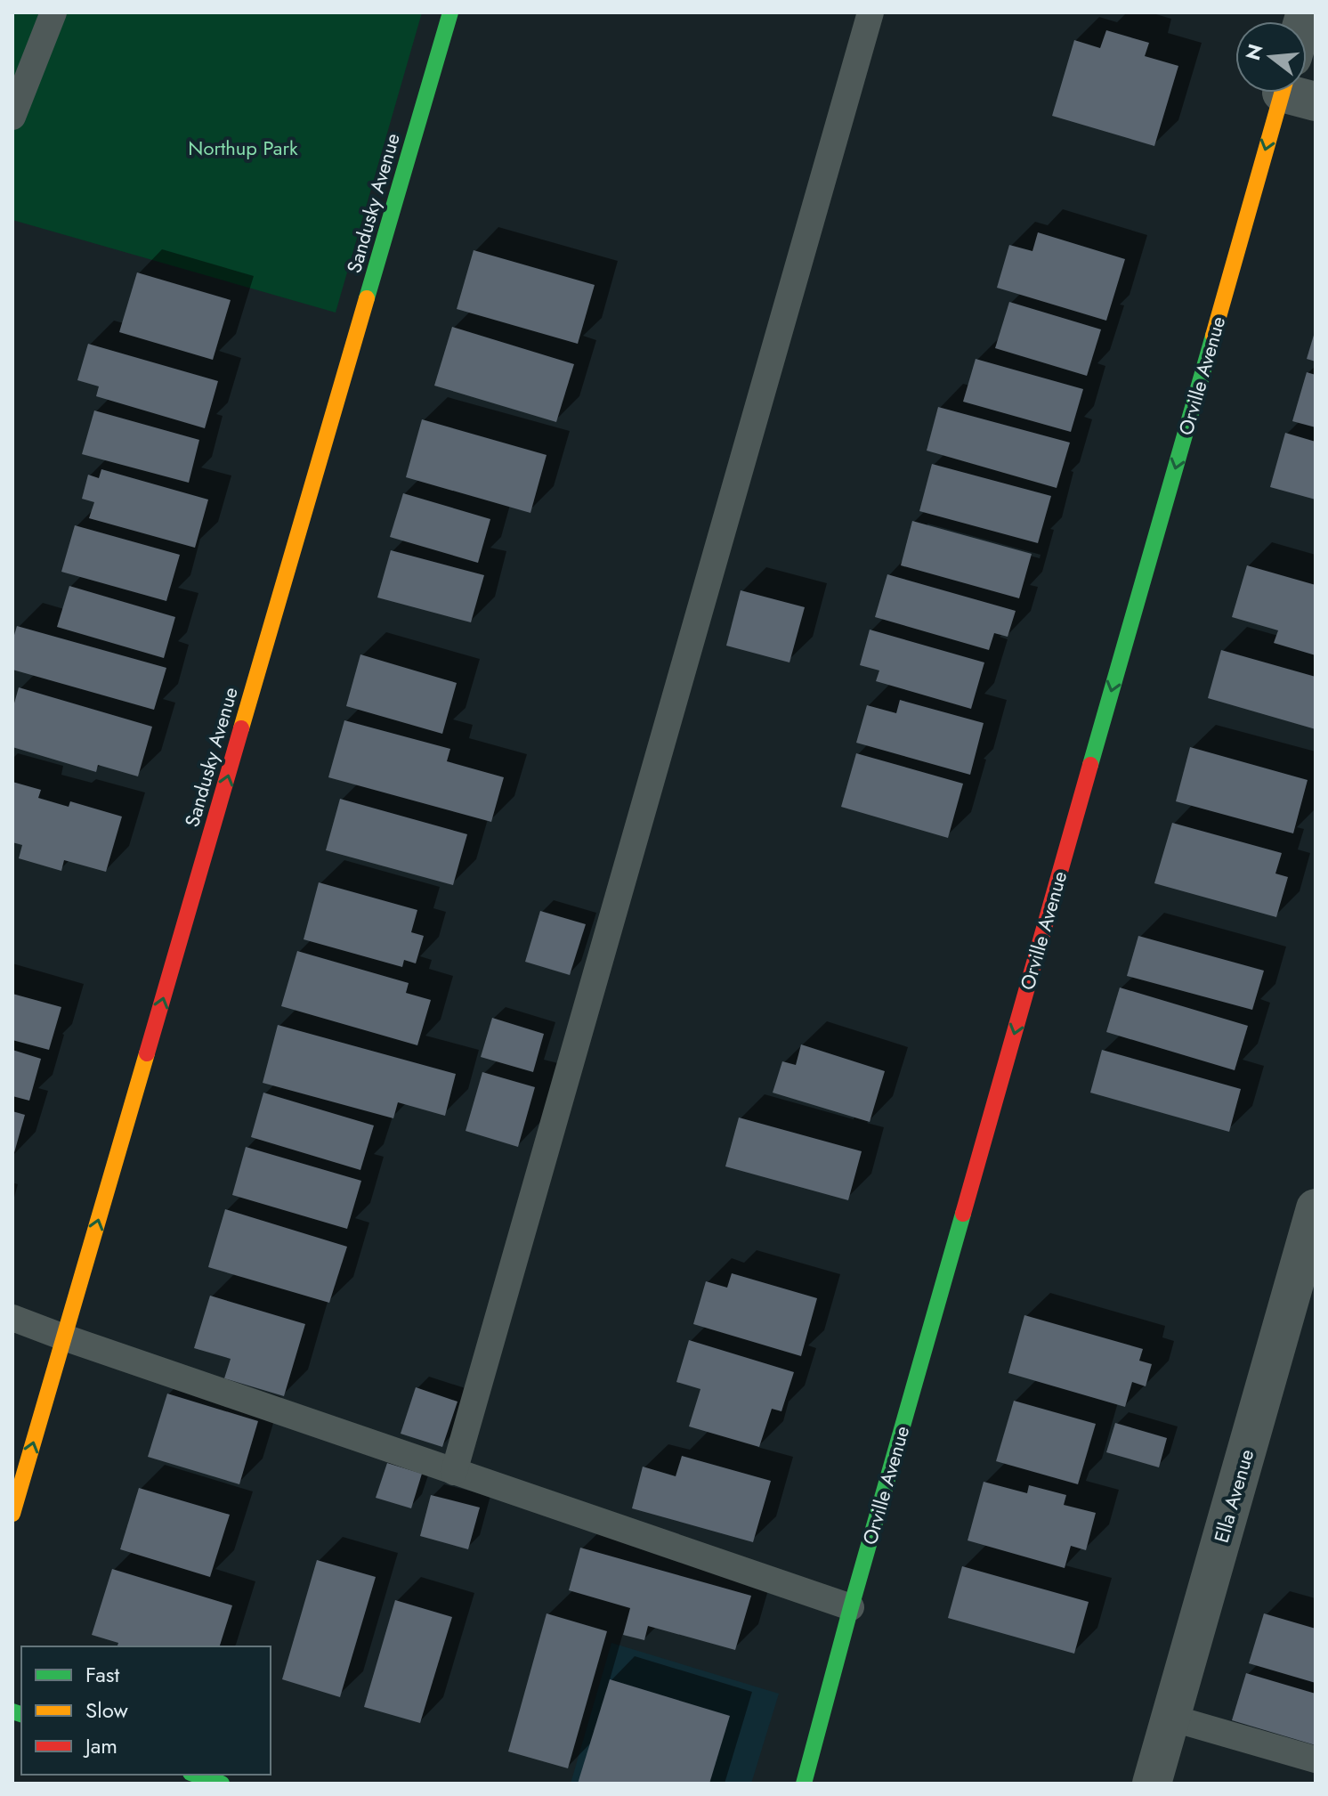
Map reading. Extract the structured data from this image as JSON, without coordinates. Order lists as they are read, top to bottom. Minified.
{"streets":{"street":["Sandusky Avenue","Orville Avenue","Ella Avenue"]},"one_way":["Sandusky Avenue","Orville Avenue"],"parks":["Northup Park"],"legend":["Fast","Slow","Jam"],"north":"left"}
